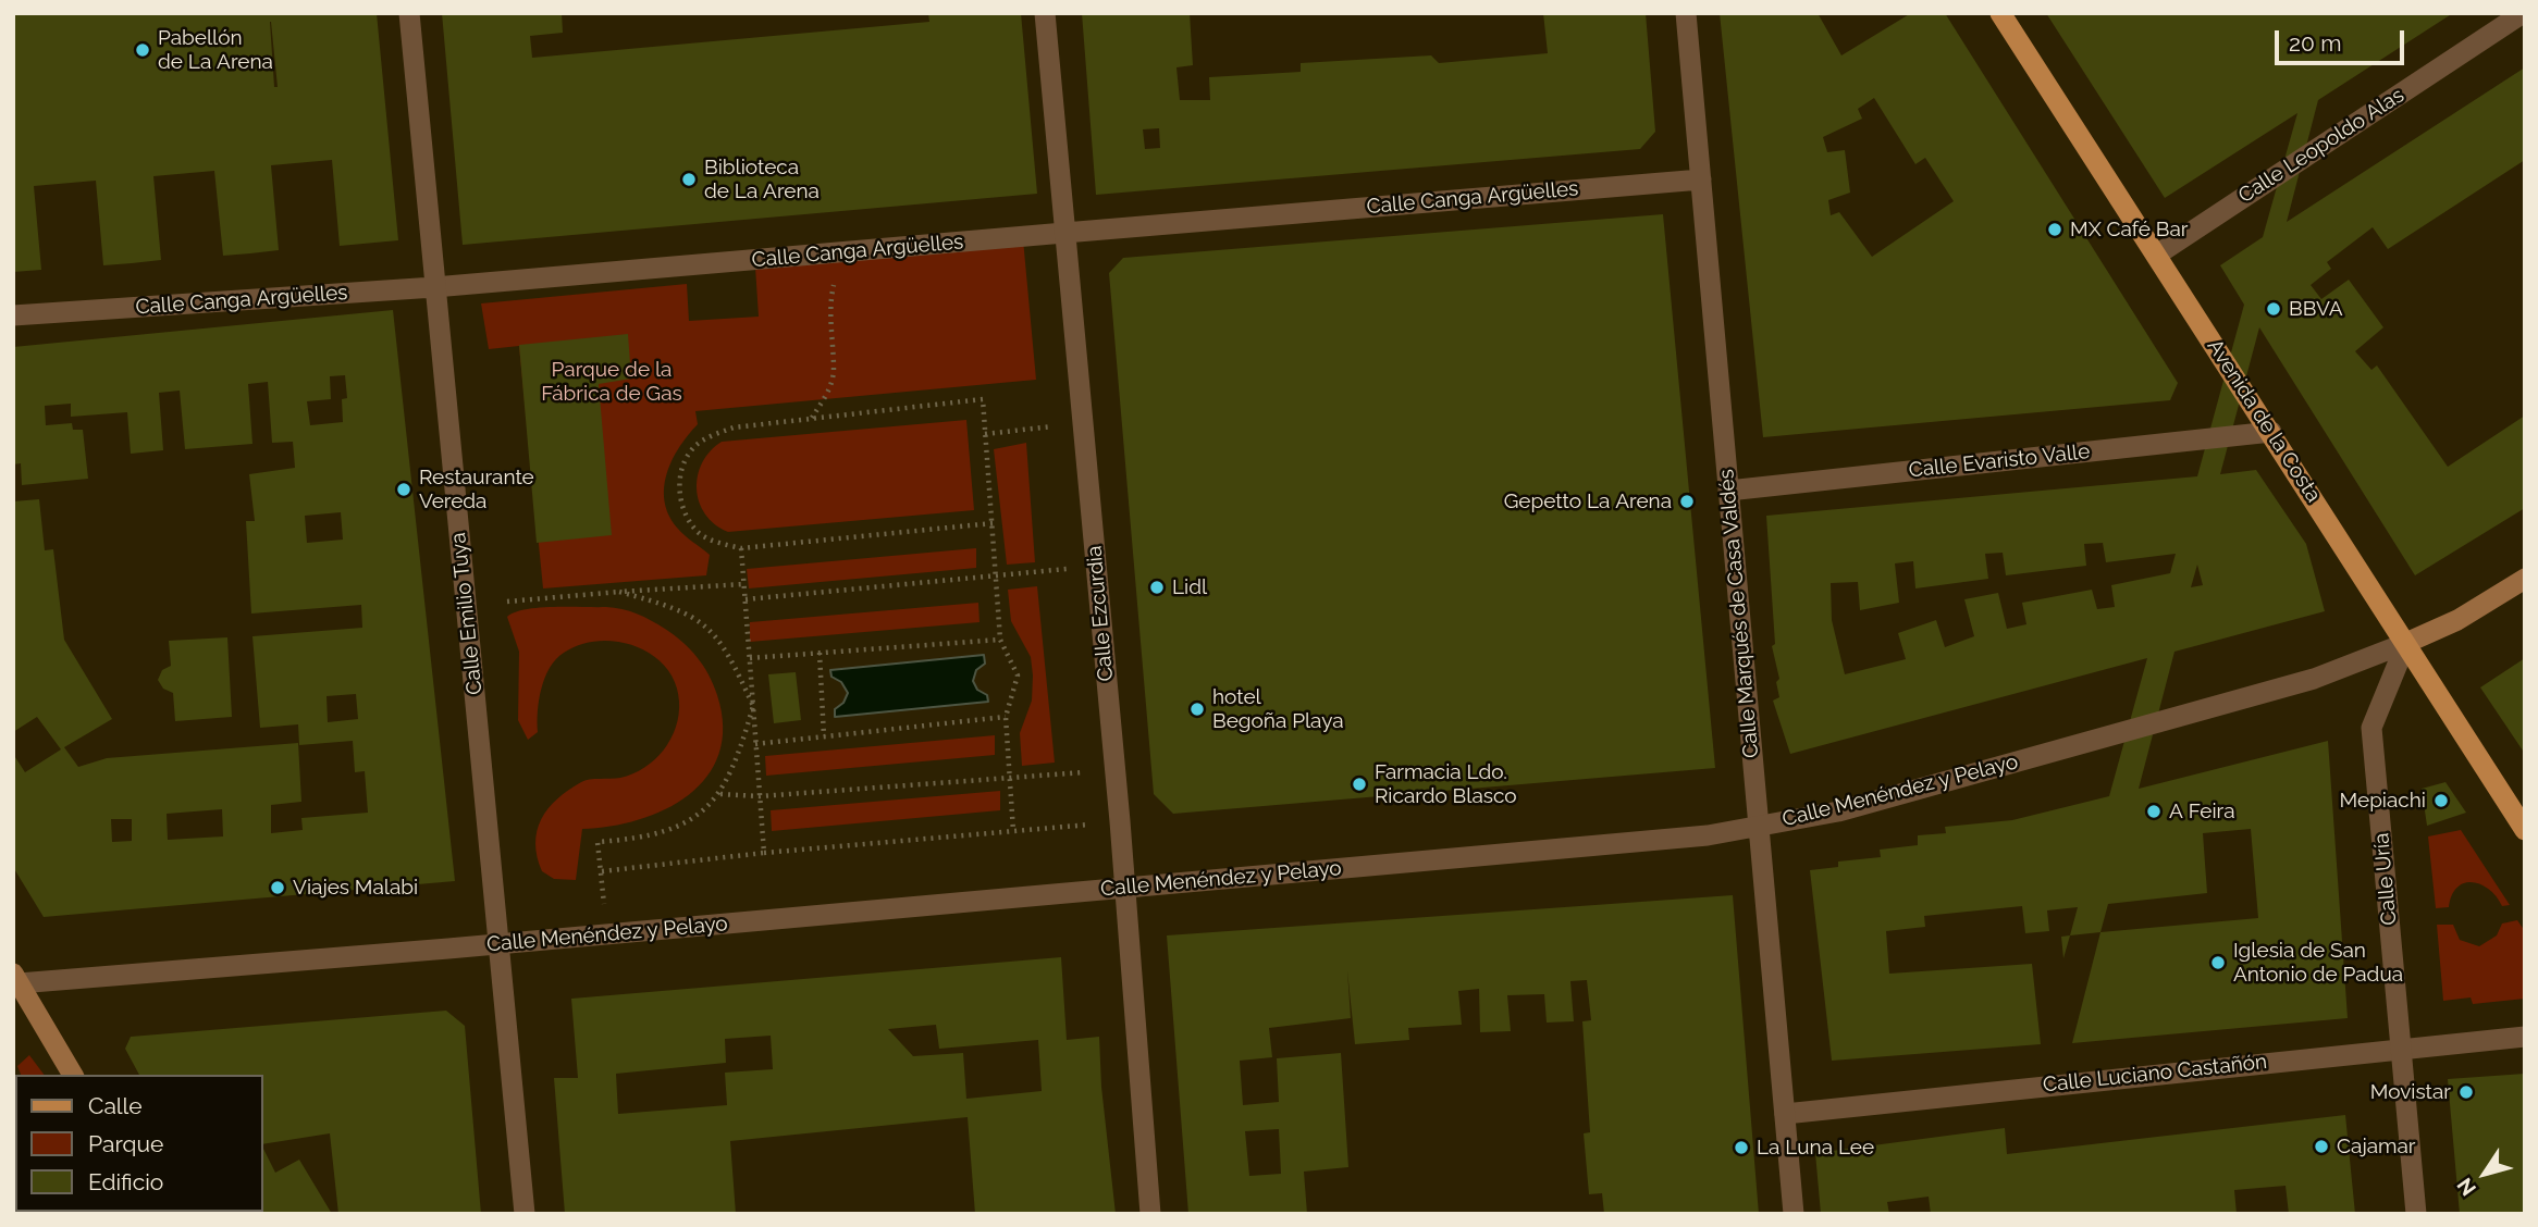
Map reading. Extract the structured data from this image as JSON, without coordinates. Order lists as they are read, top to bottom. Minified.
{"streets":{"main road":["Avenida de la Costa"],"street":["Calle Leopoldo Alas","Calle Canga Argüelles","Calle Evaristo Valle","Calle Emilio Tuya","Calle Ezcurdia","Calle Marqués de Casa Valdés","Calle Menéndez y Pelayo","Calle Uría","Calle Luciano Castañón"]},"crossings":[["Calle Leopoldo Alas","Avenida de la Costa"],["Calle Canga Argüelles","Calle Emilio Tuya"],["Calle Canga Argüelles","Calle Ezcurdia"],["Calle Canga Argüelles","Calle Marqués de Casa Valdés"],["Avenida de la Costa","Calle Evaristo Valle"],["Avenida de la Costa","Calle Menéndez y Pelayo"],["Avenida de la Costa","Calle Uría"],["Calle Evaristo Valle","Calle Marqués de Casa Valdés"],["Calle Emilio Tuya","Calle Menéndez y Pelayo"],["Calle Ezcurdia","Calle Menéndez y Pelayo"],["Calle Marqués de Casa Valdés","Calle Menéndez y Pelayo"],["Calle Marqués de Casa Valdés","Calle Luciano Castañón"],["Calle Menéndez y Pelayo","Calle Uría"],["Calle Uría","Calle Luciano Castañón"]],"parks":["Parque de la Fábrica de Gas"],"places":["Pabellón de La Arena","Biblioteca de La Arena","MX Café Bar","BBVA","Restaurante Vereda","Gepetto La Arena","Lidl","hotel Begoña Playa","Farmacia Ldo. Ricardo Blasco","Mepiachi","A Feira","Viajes Malabi","Iglesia de San Antonio de Padua","Movistar","Cajamar","La Luna Lee"],"legend":["Calle","Parque","Edificio"],"scale_bar":"20 m","north":"bottom left"}
